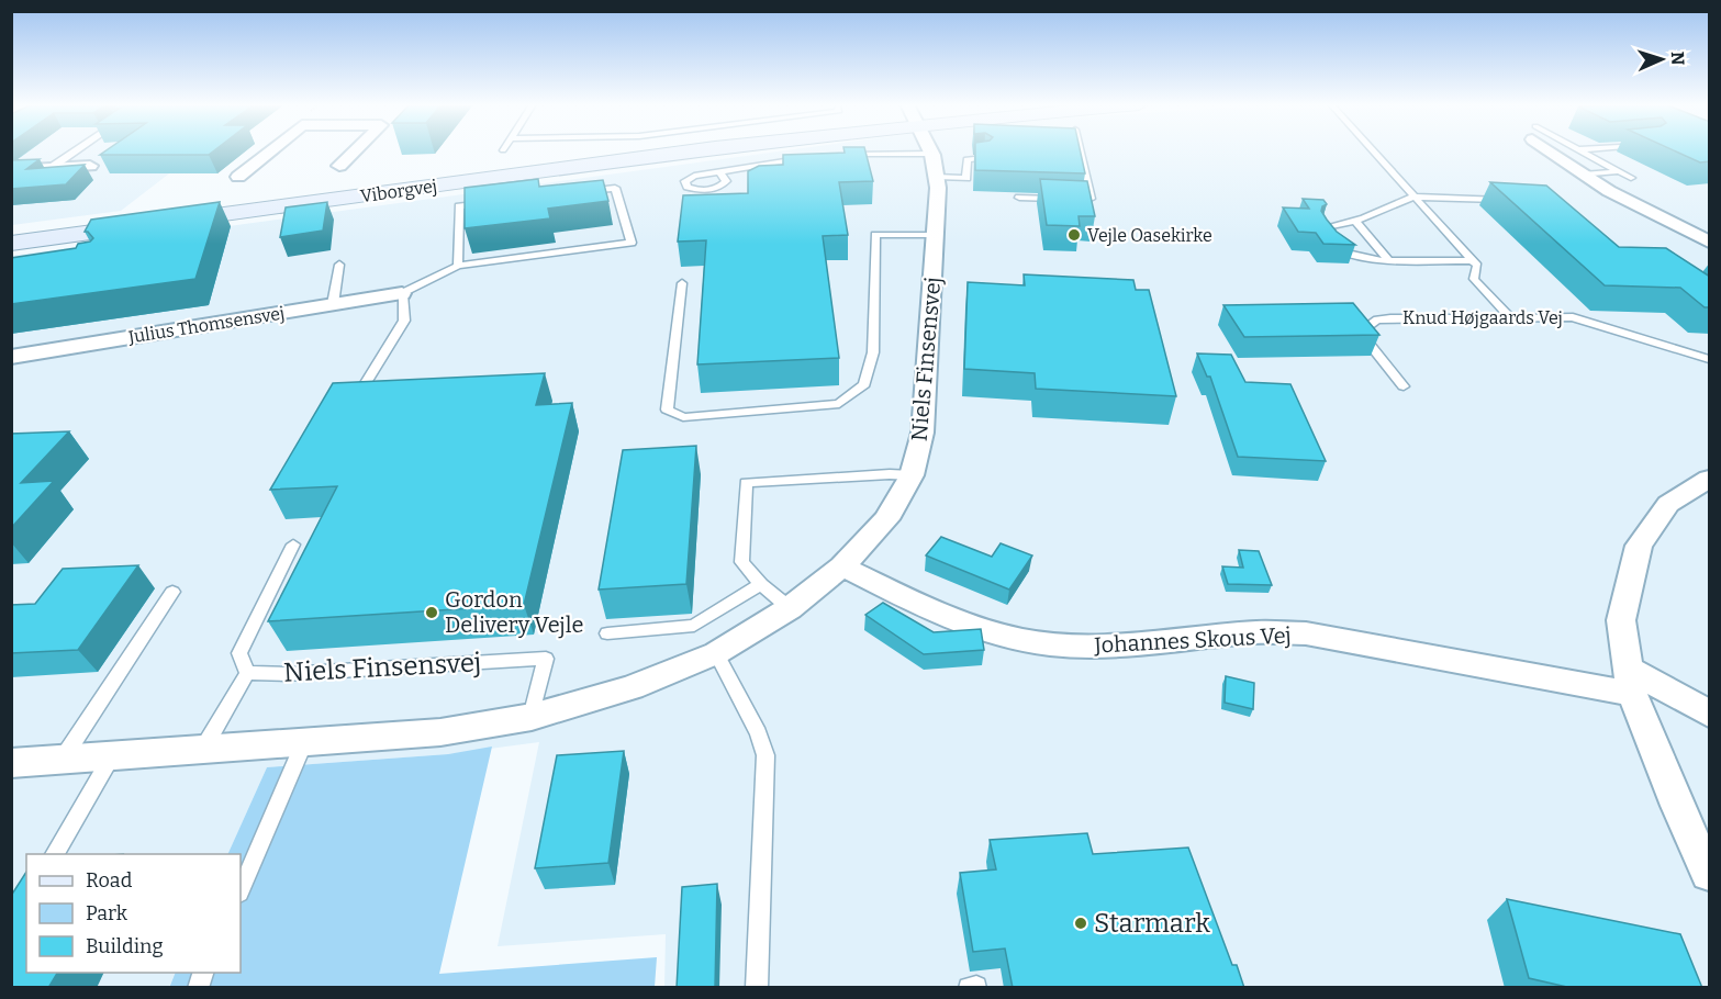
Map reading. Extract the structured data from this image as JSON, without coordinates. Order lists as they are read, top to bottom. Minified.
{"streets":{"street":["Viborgvej","Julius Thomsensvej","Niels Finsensvej","Johannes Skous Vej"],"lane":["Knud Højgaards Vej"]},"crossings":[["Niels Finsensvej","Johannes Skous Vej"]],"places":["Vejle Oasekirke","Gordon Delivery Vejle","Starmark"],"legend":["Road","Park","Building"],"north":"right"}
